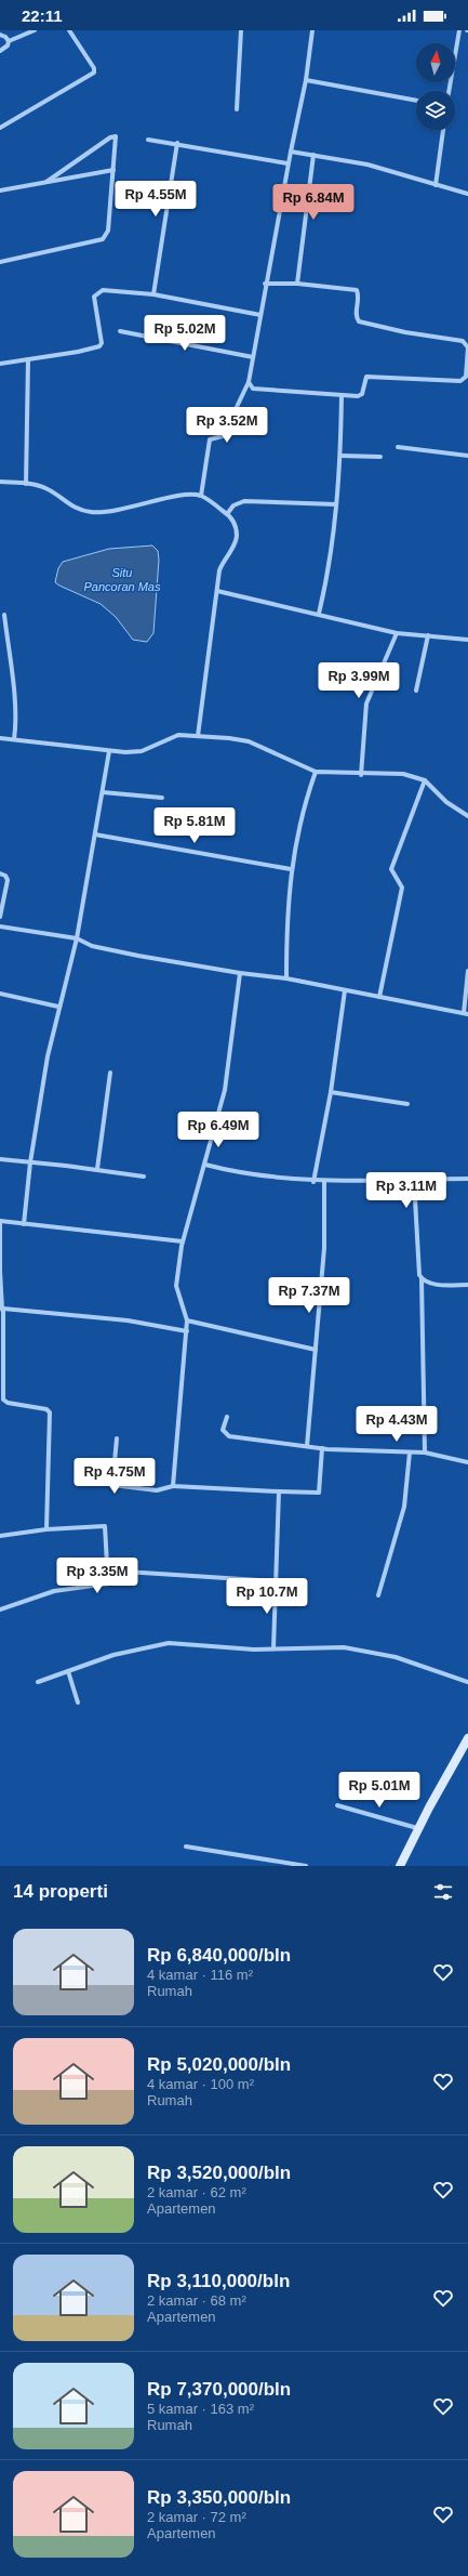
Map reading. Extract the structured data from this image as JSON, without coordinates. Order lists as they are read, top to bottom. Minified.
{"water":["Situ Pancoran Mas"],"north":"top","page":{"status":"22:11","price":["Rp 4.55M","Rp 6.84M","Rp 5.02M","Rp 3.52M","Rp 3.99M","Rp 5.81M","Rp 6.49M","Rp 3.11M","Rp 7.37M","Rp 4.43M","Rp 4.75M","Rp 3.35M","Rp 10.7M","Rp 5.01M"],"heading":"14 properti","list":[{"name":"Rp 6,840,000/bln","note":"4 kamar · 116 m² · Rumah"},{"name":"Rp 5,020,000/bln","note":"4 kamar · 100 m² · Rumah"},{"name":"Rp 3,520,000/bln","note":"2 kamar · 62 m² · Apartemen"},{"name":"Rp 3,110,000/bln","note":"2 kamar · 68 m² · Apartemen"},{"name":"Rp 7,370,000/bln","note":"5 kamar · 163 m² · Rumah"},{"name":"Rp 3,350,000/bln","note":"2 kamar · 72 m² · Apartemen"}]}}
